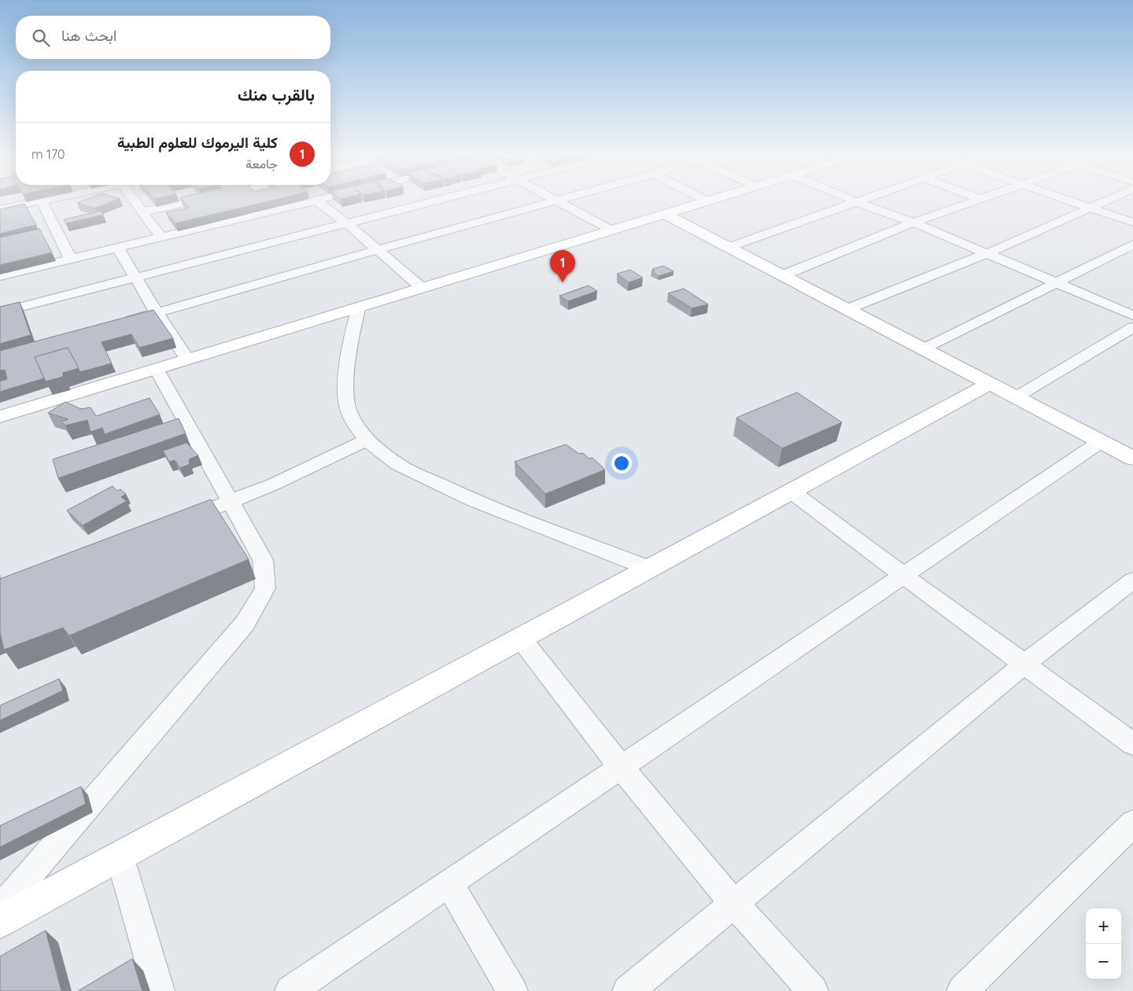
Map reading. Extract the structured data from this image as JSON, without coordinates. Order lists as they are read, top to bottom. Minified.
{"page":{"search":"ابحث هنا","heading":"بالقرب منك","list":[{"mark":"1","name":"كلية اليرموك للعلوم الطبية","note":"جامعة","value":"170 m"}],"pins":"1","map_buttons":["+","−"]}}
